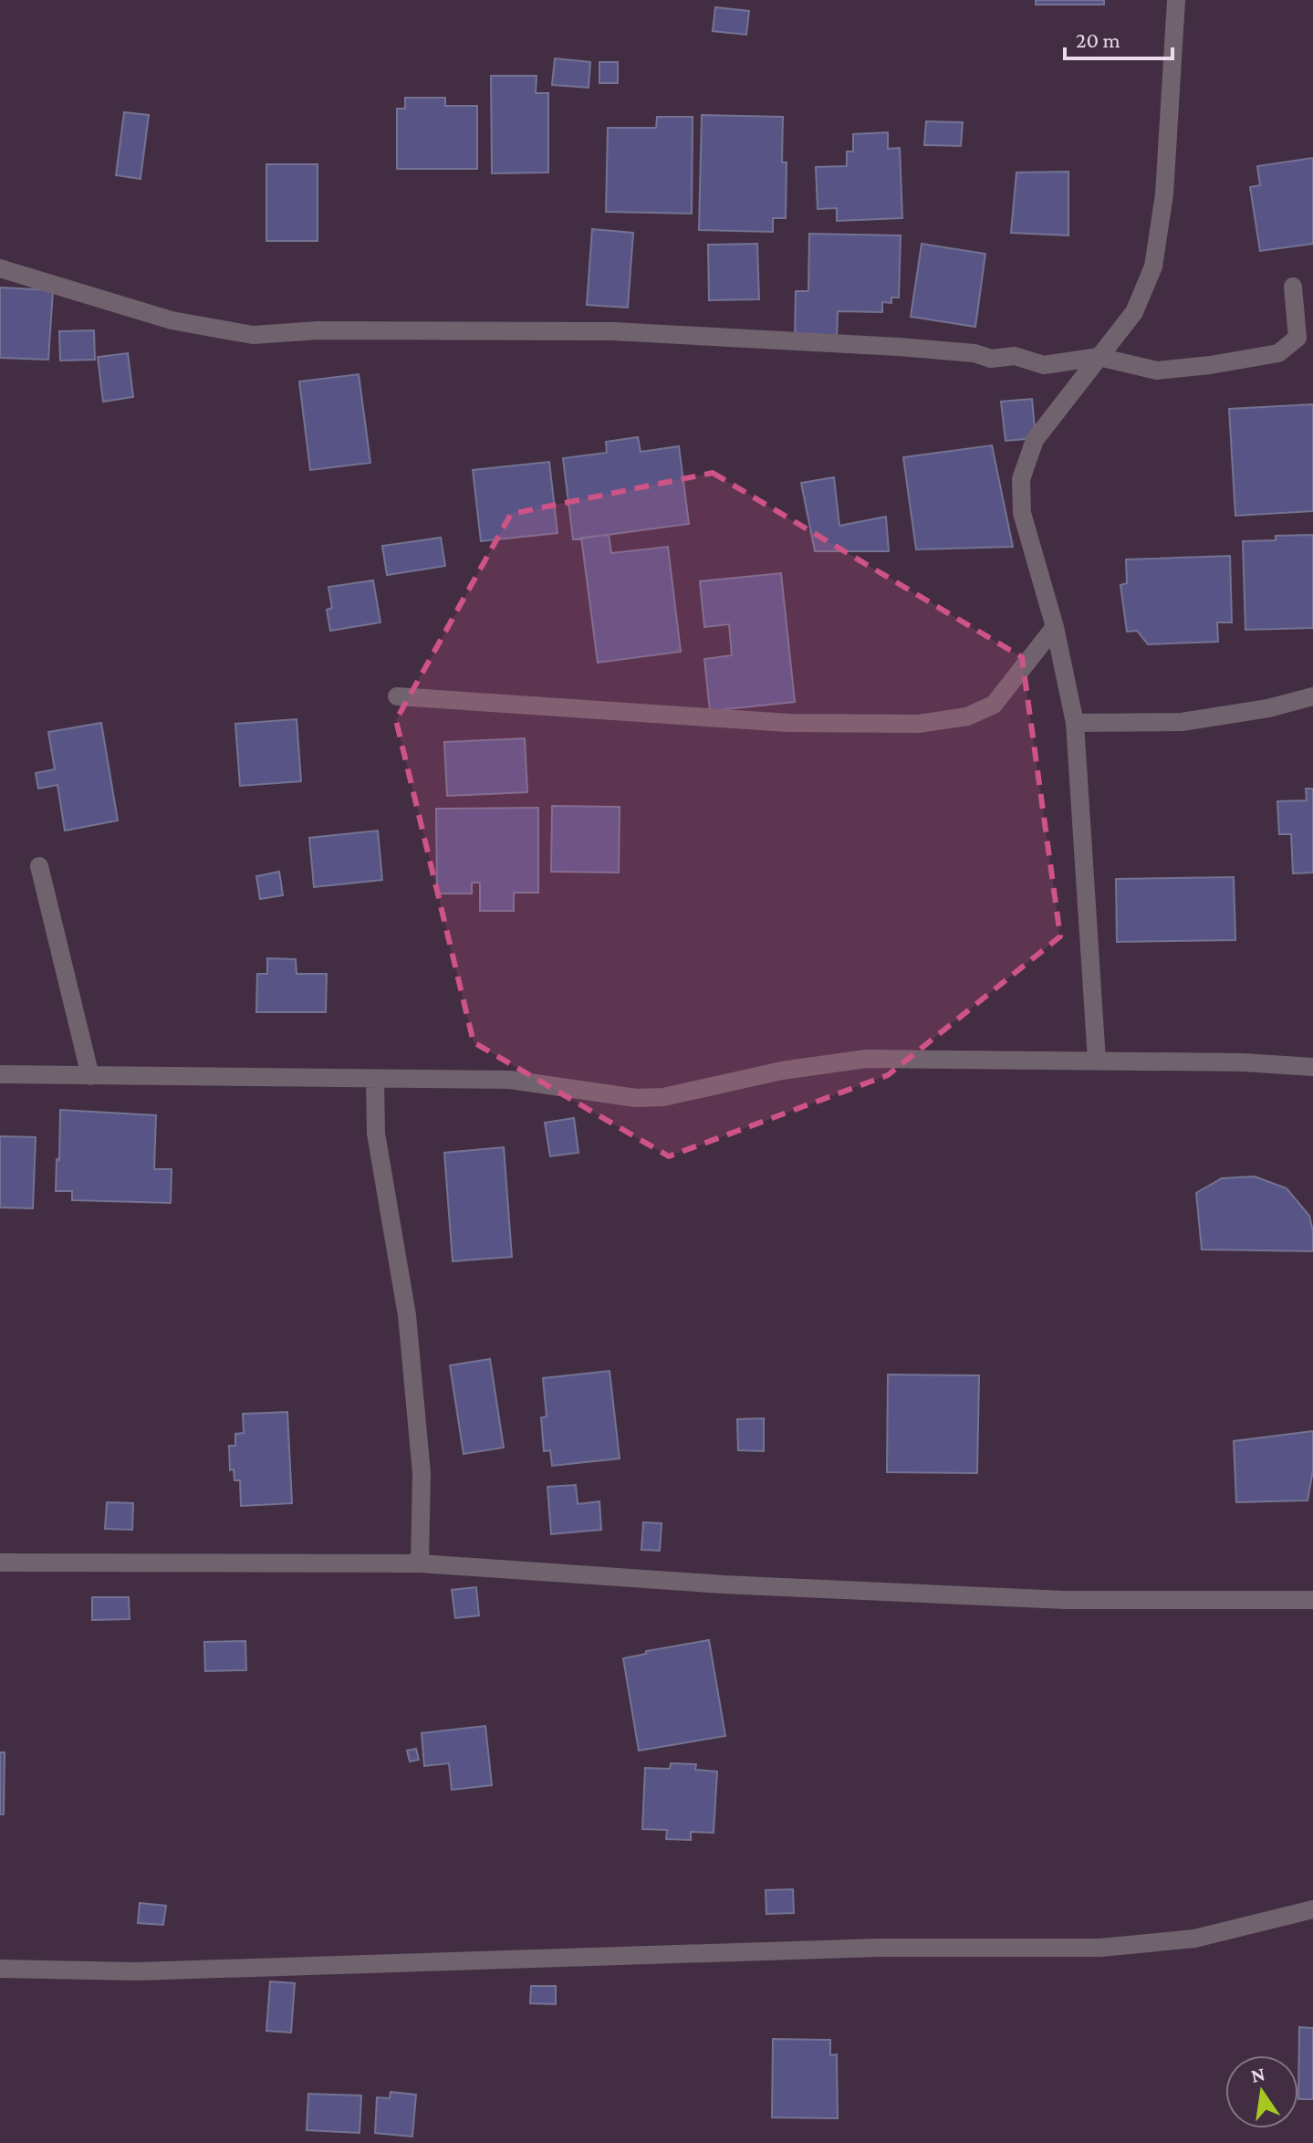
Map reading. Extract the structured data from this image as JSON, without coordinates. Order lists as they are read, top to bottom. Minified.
{"scale_bar":"20 m","north":"top"}
